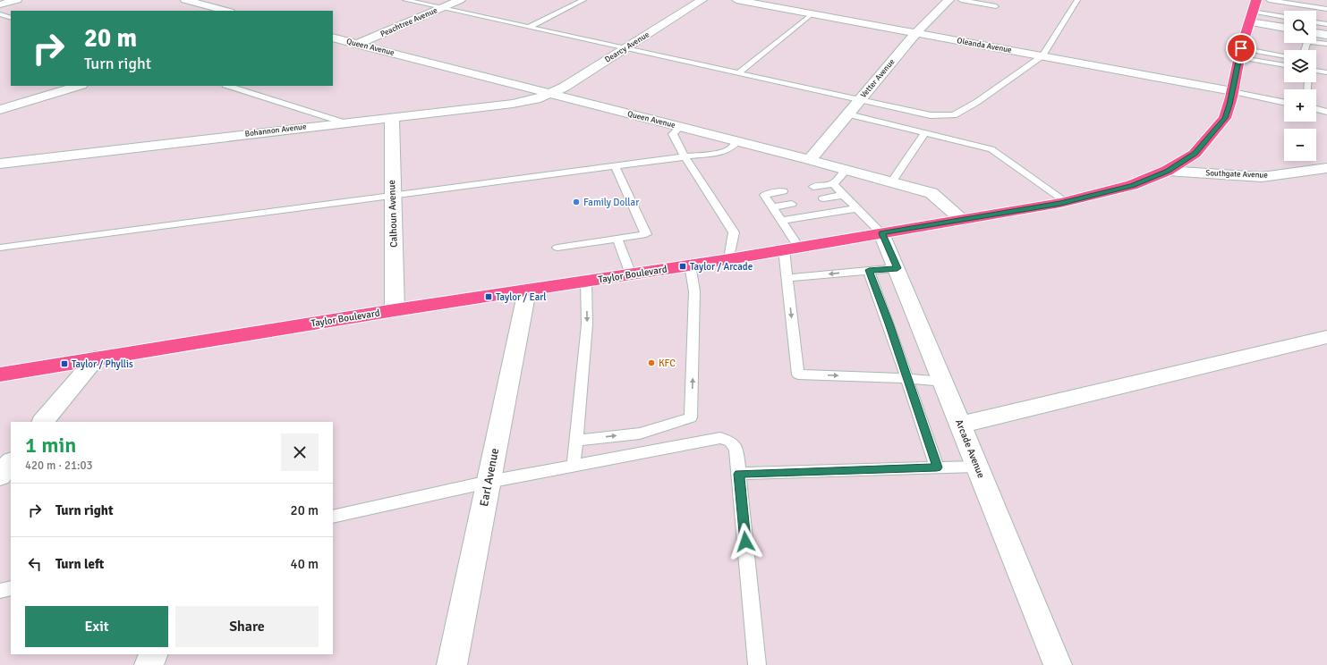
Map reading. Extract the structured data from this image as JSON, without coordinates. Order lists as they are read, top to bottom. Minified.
{"streets":{"main road":["Taylor Boulevard"],"street":["Peachtree Avenue","Oleanda Avenue","Queen Avenue","Dearcy Avenue","Vetter Avenue","Bohannon Avenue","Southgate Avenue","Calhoun Avenue","Arcade Avenue","Earl Avenue"]},"crossings":[["Peachtree Avenue","Queen Avenue"],["Oleanda Avenue","Vetter Avenue"],["Oleanda Avenue","Taylor Boulevard"],["Queen Avenue","Dearcy Avenue"],["Queen Avenue","Vetter Avenue"],["Queen Avenue","Bohannon Avenue"],["Queen Avenue","Taylor Boulevard"],["Dearcy Avenue","Bohannon Avenue"],["Bohannon Avenue","Calhoun Avenue"],["Southgate Avenue","Taylor Boulevard"],["Calhoun Avenue","Taylor Boulevard"],["Taylor Boulevard","Arcade Avenue"],["Taylor Boulevard","Earl Avenue"]],"places":{"other":["Family Dollar","KFC"],"transit":["Taylor / Arcade","Taylor / Earl","Taylor / Phyllis"]},"page":{"map_buttons":["+","−"],"turn":["20 m","Turn right"],"heading":["1 min","420 m · 21:03"],"list":[{"name":"Turn right","value":"20 m"},{"name":"Turn left","value":"40 m"}],"buttons":["Exit","Share"]}}
